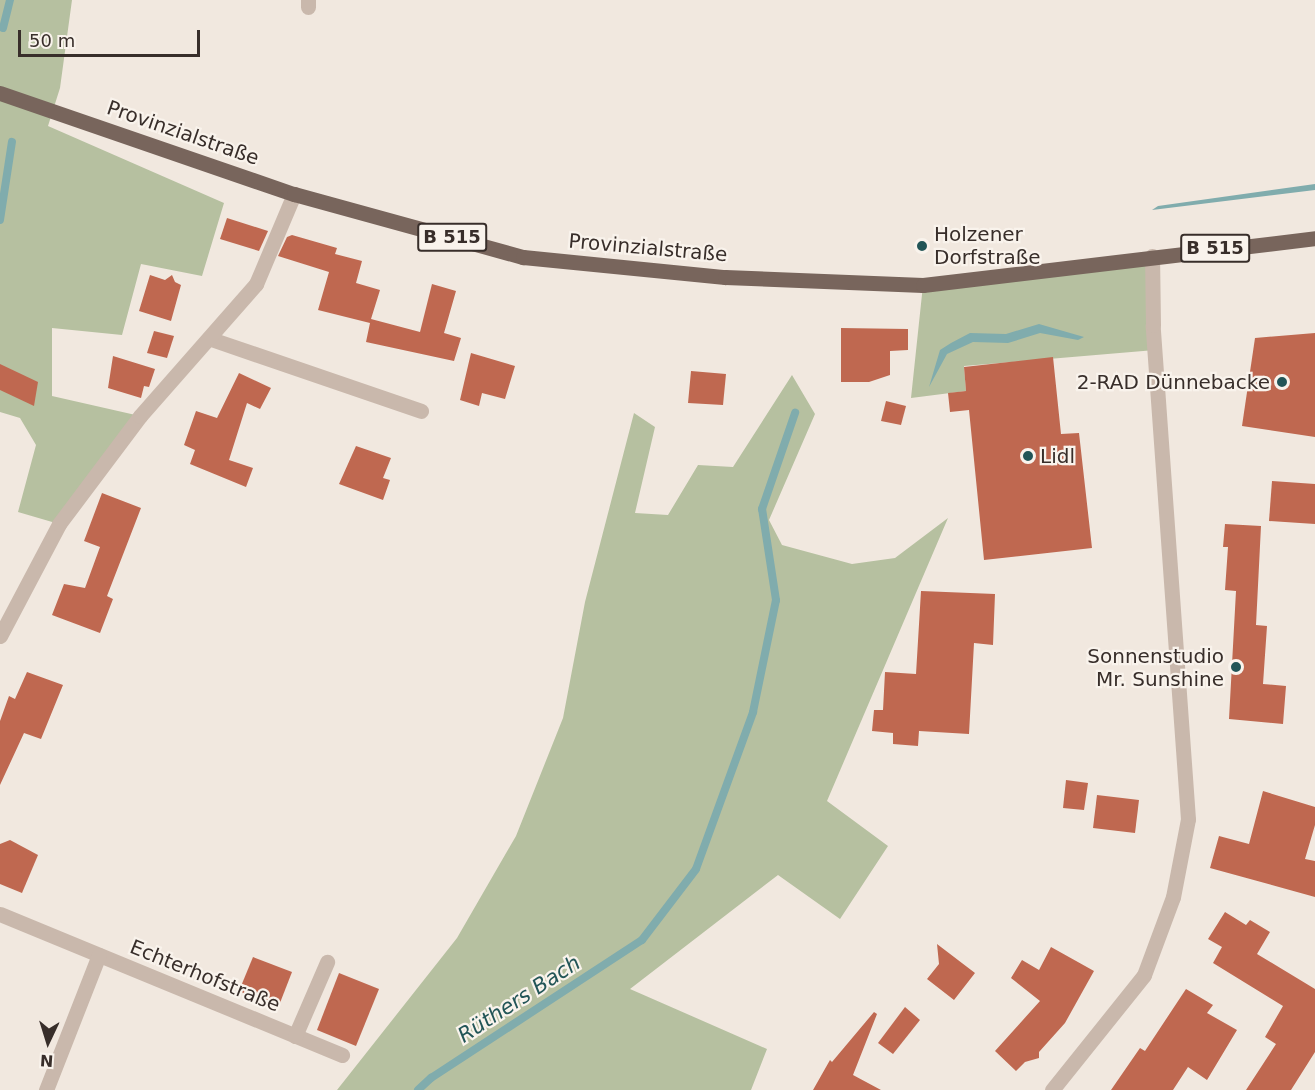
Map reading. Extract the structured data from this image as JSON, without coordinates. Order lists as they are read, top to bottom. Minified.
{"streets":{"main road":["Provinzialstraße","B 515"],"street":["Echterhofstraße"]},"water":["Rüthers Bach"],"places":["Holzener Dorfstraße","2-RAD Dünnebacke","Lidl","Sonnenstudio Mr. Sunshine"],"scale_bar":"50 m","north":"bottom"}
